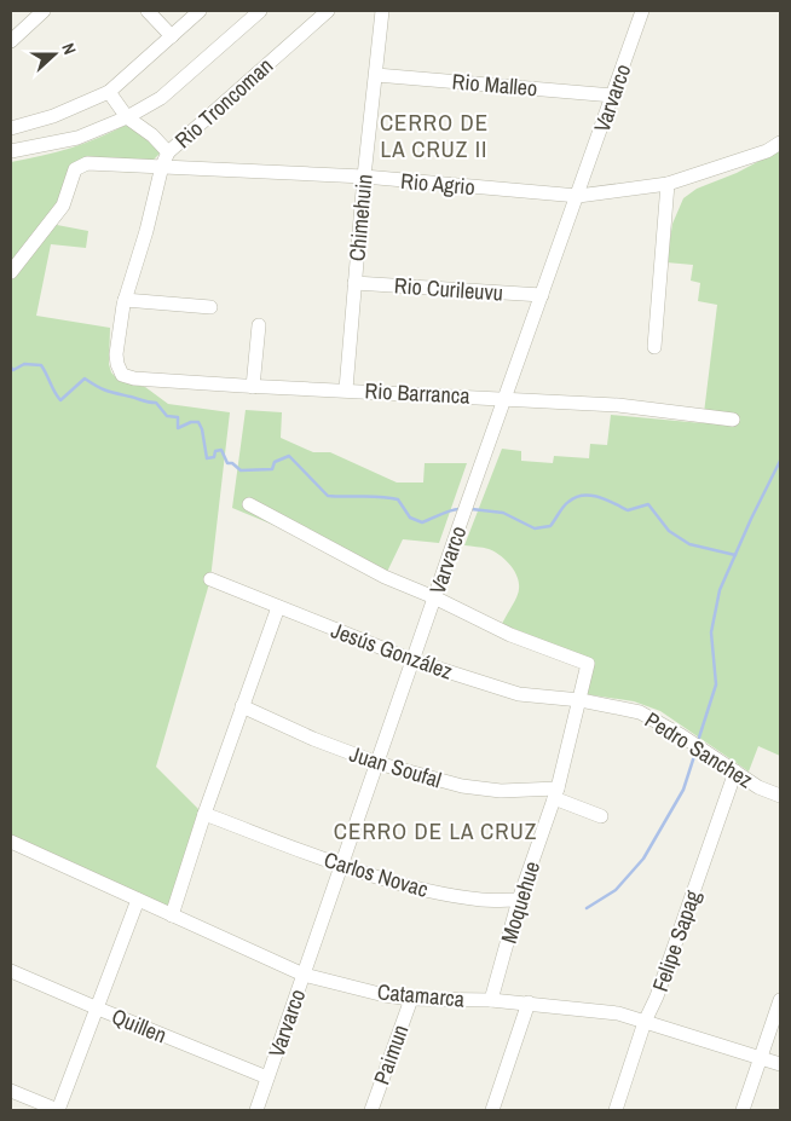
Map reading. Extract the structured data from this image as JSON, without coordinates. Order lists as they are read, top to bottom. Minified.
{"streets":{"street":["Rio Malleo","Varvarco","Rio Troncoman","Rio Agrio","Chimehuin","Rio Curileuvu","Rio Barranca","Jesús González","Pedro Sanchez","Juan Soufal","Carlos Novac","Moquehue","Felipe Sapag","Catamarca","Quillen","Paimun"]},"crossings":[["Rio Malleo","Varvarco"],["Rio Malleo","Chimehuin"],["Varvarco","Rio Agrio"],["Varvarco","Rio Curileuvu"],["Varvarco","Rio Barranca"],["Varvarco","Jesús González"],["Varvarco","Juan Soufal"],["Varvarco","Carlos Novac"],["Varvarco","Moquehue"],["Varvarco","Catamarca"],["Varvarco","Quillen"],["Rio Troncoman","Rio Agrio"],["Rio Troncoman","Rio Barranca"],["Rio Agrio","Chimehuin"],["Chimehuin","Rio Curileuvu"],["Chimehuin","Rio Barranca"],["Jesús González","Pedro Sanchez"],["Jesús González","Moquehue"],["Pedro Sanchez","Moquehue"],["Pedro Sanchez","Felipe Sapag"],["Juan Soufal","Moquehue"],["Carlos Novac","Moquehue"],["Moquehue","Catamarca"],["Felipe Sapag","Catamarca"],["Catamarca","Paimun"]],"districts":["CERRO DE LA CRUZ II","CERRO DE LA CRUZ"],"north":"right"}
